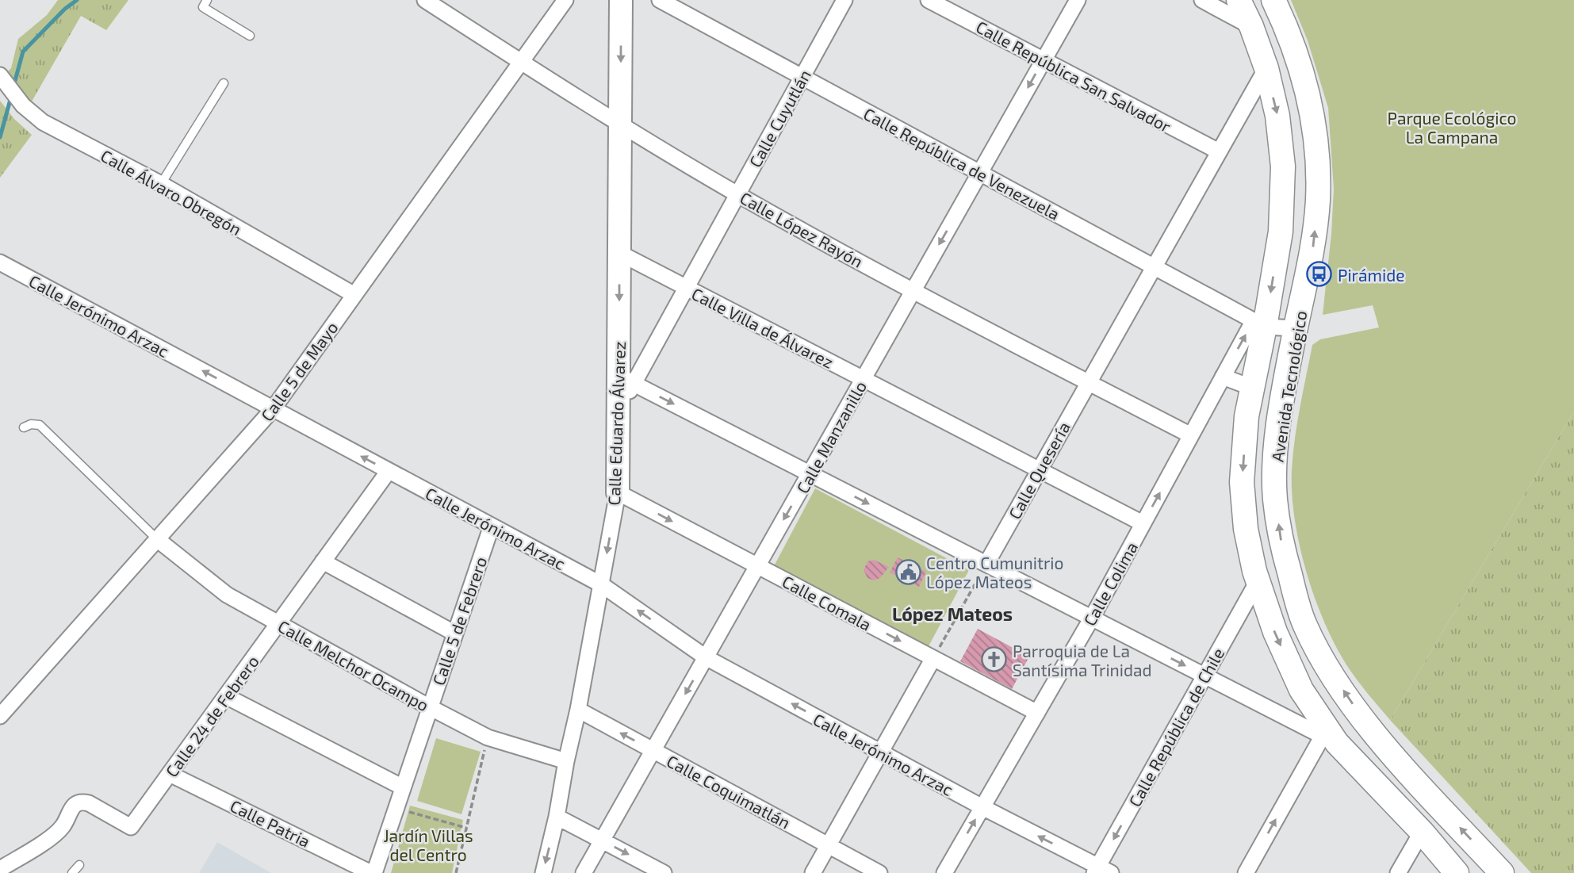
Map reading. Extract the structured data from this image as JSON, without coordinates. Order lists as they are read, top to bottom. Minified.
{"streets":{"main road":["Avenida Tecnológico"],"street":["Calle República San Salvador","Calle Cuyutlán","Calle República de Venezuela","Calle Álvaro Obregón","Calle López Rayón","Calle Jerónimo Arzac","Calle Villa de Álvarez","Calle 5 de Mayo","Calle Eduardo Álvarez","Calle Manzanillo","Calle Quesería","Calle Colima","Calle Comala","Calle 5 de Febrero","Calle Melchor Ocampo","Calle 24 de Febrero","Calle República de Chile","Calle Coquimatlán","Calle Patria"]},"crossings":[["Calle República San Salvador","Calle Manzanillo"],["Calle República San Salvador","Calle Quesería"],["Calle Cuyutlán","Calle República de Venezuela"],["Calle Cuyutlán","Calle López Rayón"],["Calle Cuyutlán","Calle Villa de Álvarez"],["Calle Cuyutlán","Calle Eduardo Álvarez"],["Calle República de Venezuela","Avenida Tecnológico"],["Calle República de Venezuela","Calle Manzanillo"],["Calle República de Venezuela","Calle Quesería"],["Calle República de Venezuela","Calle Colima"],["Calle Álvaro Obregón","Calle 5 de Mayo"],["Calle López Rayón","Calle 5 de Mayo"],["Calle López Rayón","Calle Eduardo Álvarez"],["Calle López Rayón","Calle Manzanillo"],["Calle López Rayón","Calle Quesería"],["Calle López Rayón","Calle Colima"],["Calle Jerónimo Arzac","Calle 5 de Mayo"],["Calle Jerónimo Arzac","Calle Eduardo Álvarez"],["Calle Jerónimo Arzac","Calle Manzanillo"],["Calle Jerónimo Arzac","Calle Colima"],["Calle Jerónimo Arzac","Calle 5 de Febrero"],["Calle Jerónimo Arzac","Calle 24 de Febrero"],["Calle Jerónimo Arzac","Calle República de Chile"],["Calle Villa de Álvarez","Calle Eduardo Álvarez"],["Calle Villa de Álvarez","Calle Manzanillo"],["Calle Villa de Álvarez","Calle Quesería"],["Calle Villa de Álvarez","Calle Colima"],["Calle 5 de Mayo","Calle Melchor Ocampo"],["Avenida Tecnológico","Calle Quesería"],["Avenida Tecnológico","Calle Colima"],["Avenida Tecnológico","Calle República de Chile"],["Calle Eduardo Álvarez","Calle Comala"],["Calle Eduardo Álvarez","Calle Melchor Ocampo"],["Calle Eduardo Álvarez","Calle Coquimatlán"],["Calle Manzanillo","Calle Comala"],["Calle Manzanillo","Calle Coquimatlán"],["Calle Colima","Calle Comala"],["Calle 5 de Febrero","Calle Melchor Ocampo"],["Calle 5 de Febrero","Calle Patria"],["Calle Melchor Ocampo","Calle 24 de Febrero"],["Calle 24 de Febrero","Calle Patria"]],"one_way":["Calle Jerónimo Arzac","Calle Eduardo Álvarez","Calle Manzanillo"],"districts":["López Mateos"],"parks":["Parque Ecológico La Campana","Jardín Villas del Centro"],"places":{"bus stop":["Pirámide"],"public building":["Centro Cumunitrio López Mateos"],"church":["Parroquia de La Santísima Trinidad"]}}
